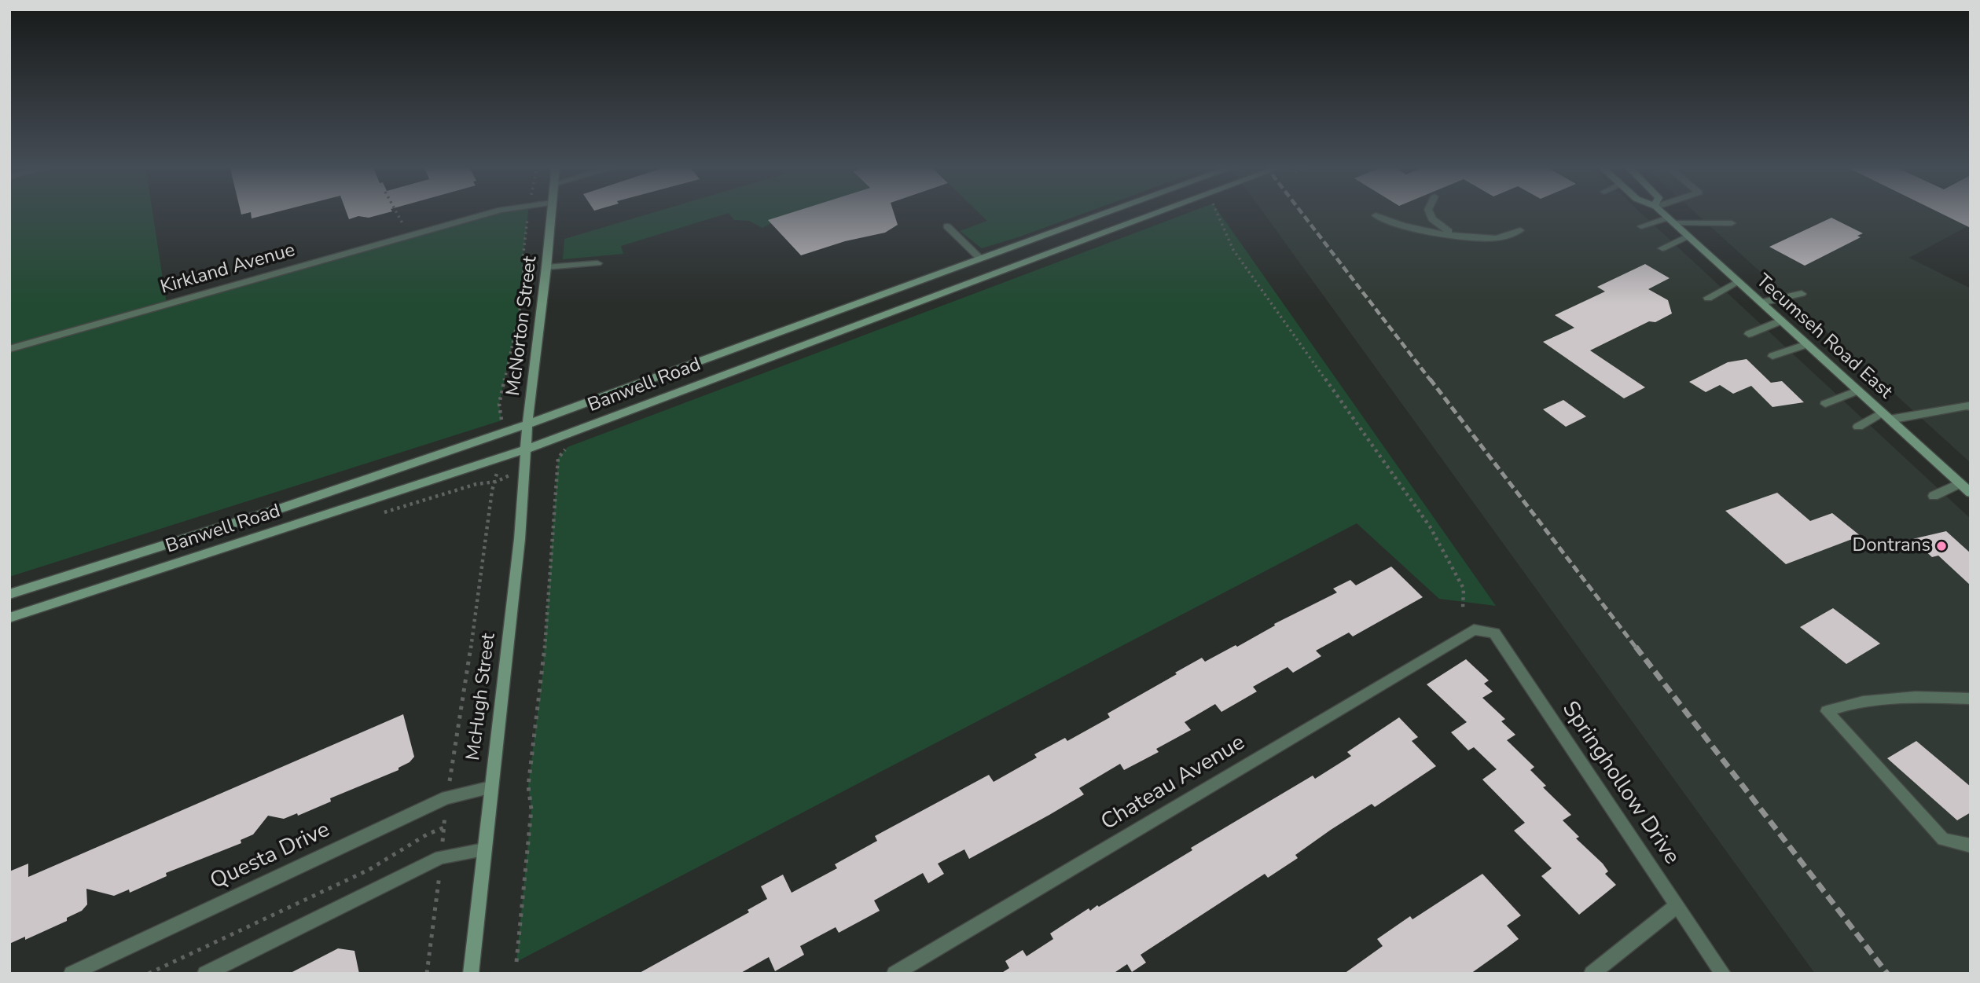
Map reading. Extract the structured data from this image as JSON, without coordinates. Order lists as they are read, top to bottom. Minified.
{"streets":{"main road":["McNorton Street","Tecumseh Road East","Banwell Road","McHugh Street"],"street":["Kirkland Avenue","Chateau Avenue","Springhollow Drive","Questa Drive"]},"crossings":[["McNorton Street","Banwell Road"],["McNorton Street","McHugh Street"],["Banwell Road","McHugh Street"],["McHugh Street","Questa Drive"],["Chateau Avenue","Springhollow Drive"]],"places":["Dontrans"]}
